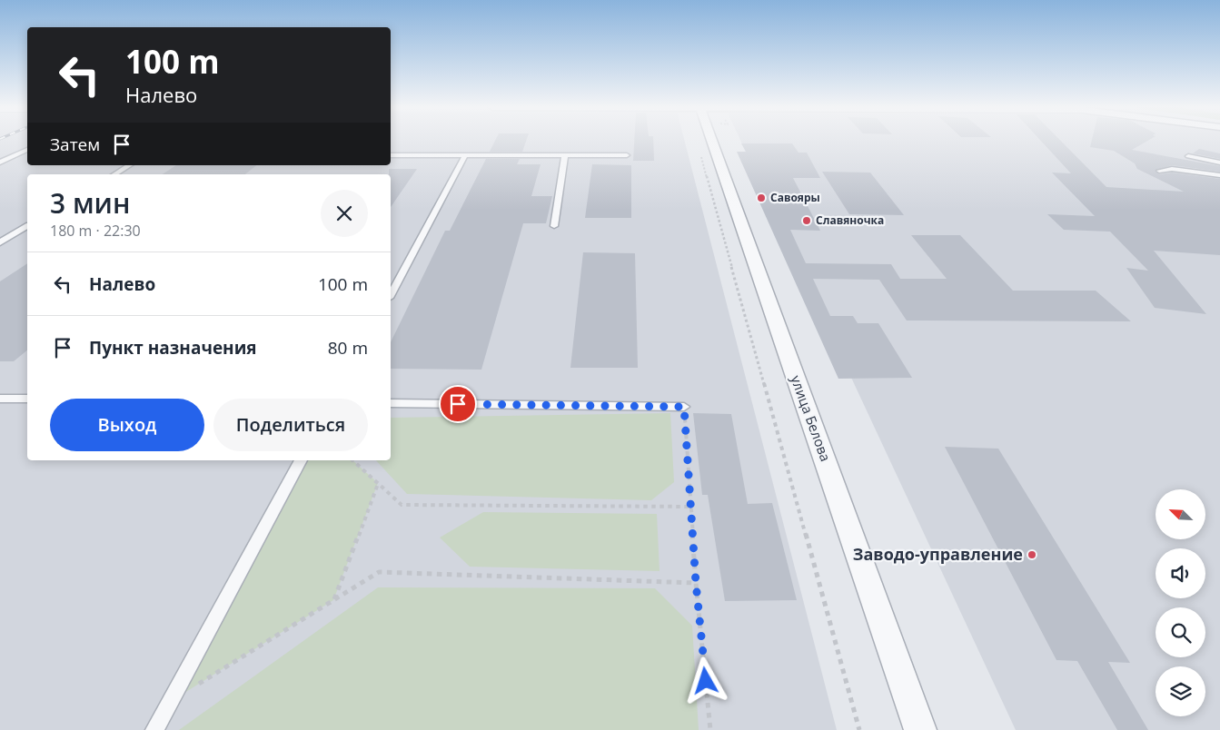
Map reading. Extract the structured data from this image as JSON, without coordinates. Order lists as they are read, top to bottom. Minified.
{"streets":{"street":["улица Белова"]},"places":["Савояры","Славяночка","Заводо-управление"],"north":"top left","page":{"turn":["100 m","Налево"],"then":"Затем","heading":["3 мин","180 m · 22:30"],"list":[{"name":"Налево","value":"100 m"},{"name":"Пункт назначения","value":"80 m"}],"buttons":["Выход","Поделиться"]}}
